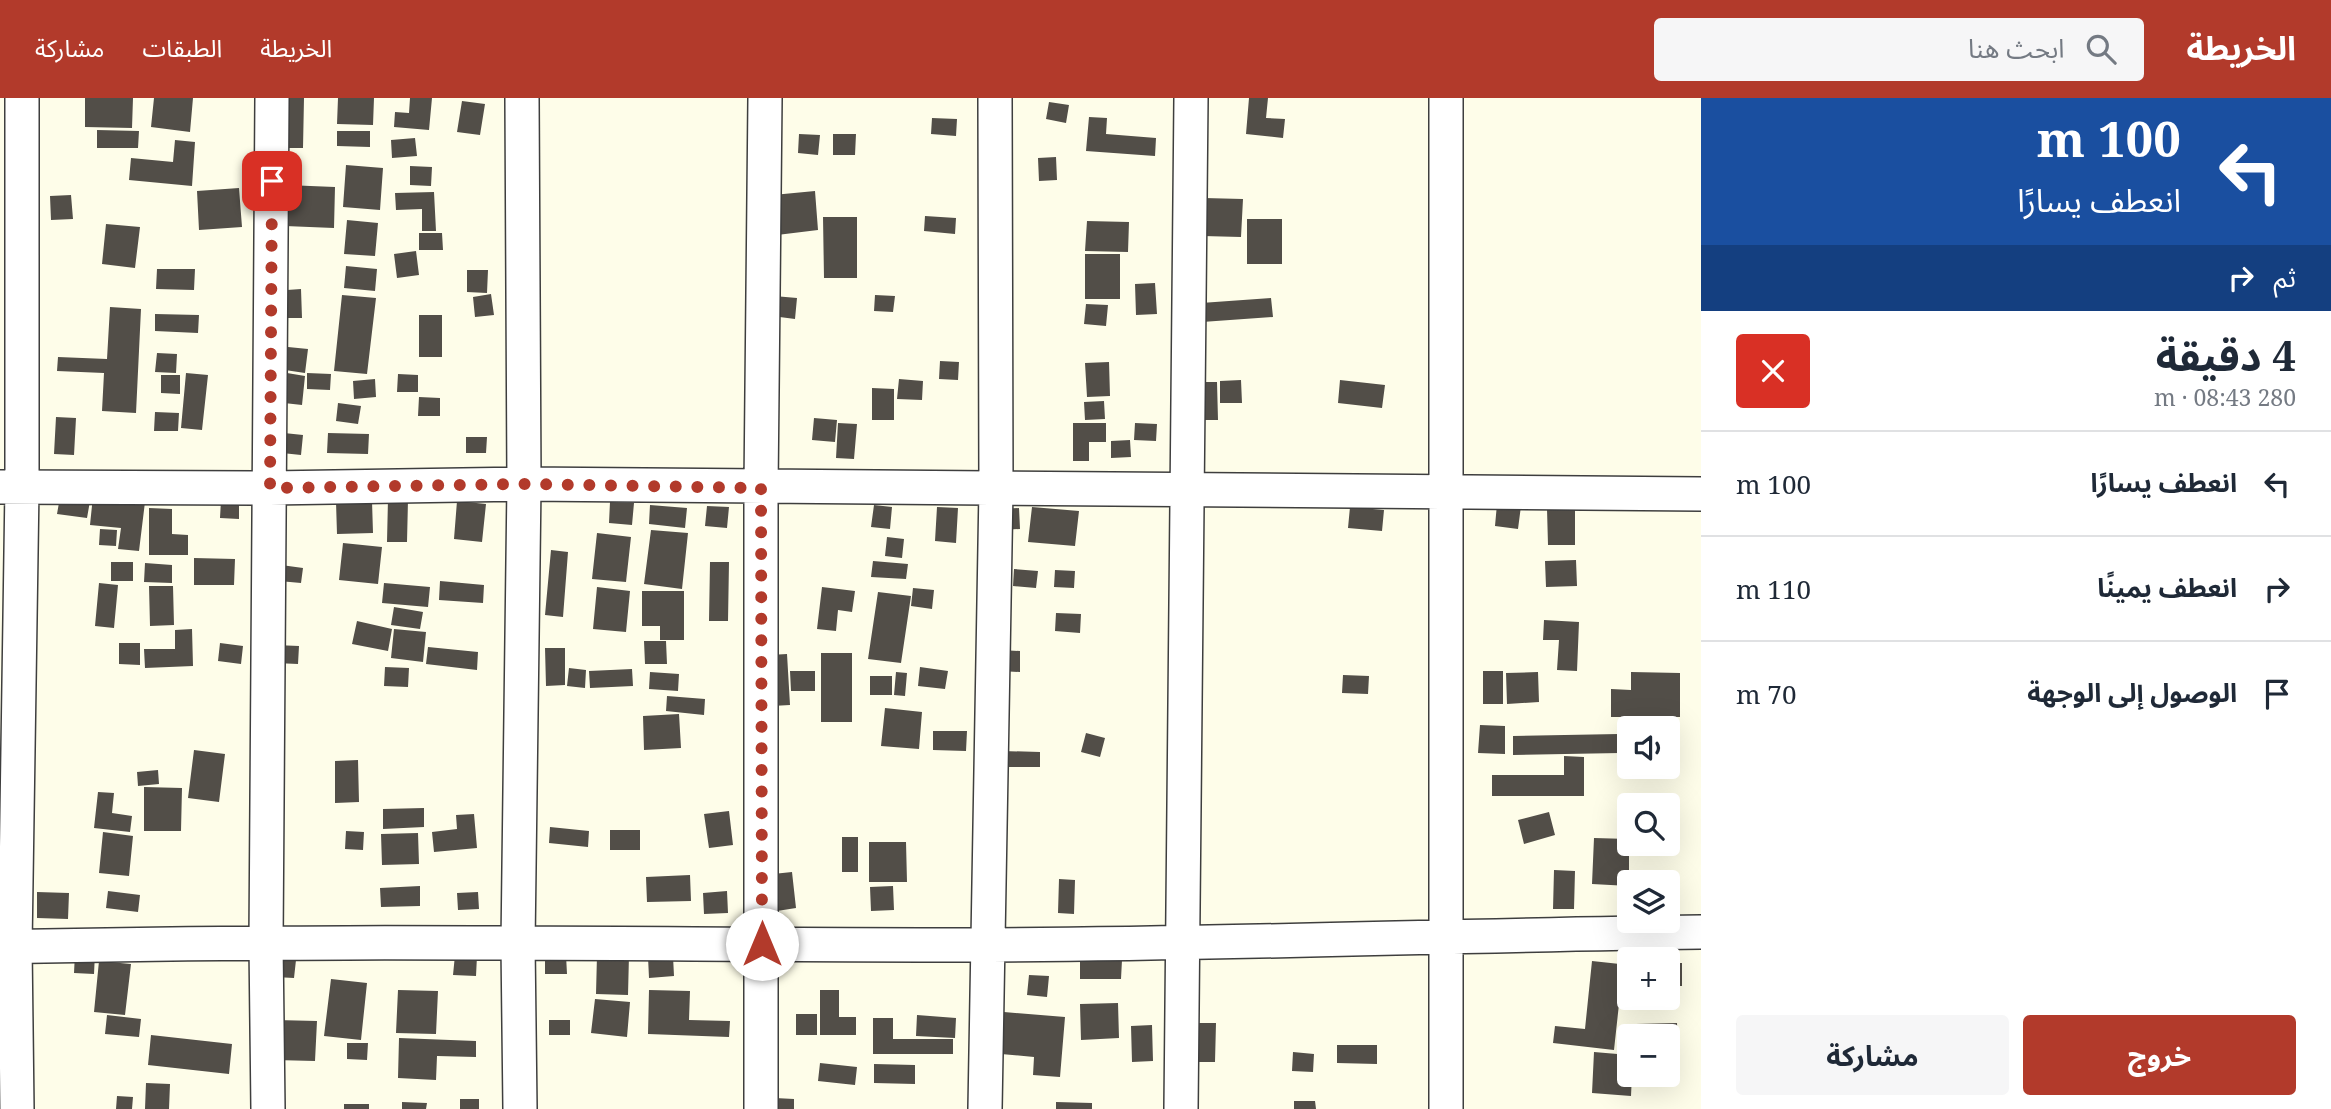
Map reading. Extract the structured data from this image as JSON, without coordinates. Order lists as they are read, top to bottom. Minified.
{"page":{"header":"الخريطة","search":"ابحث هنا","nav":["الخريطة","الطبقات","مشاركة"],"turn":["100 m","انعطف يسارًا"],"then":"ثم","heading":["4 دقيقة","280 m · 08:43"],"list":[{"name":"انعطف يسارًا","value":"100 m"},{"name":"انعطف يمينًا","value":"110 m"},{"name":"الوصول إلى الوجهة","value":"70 m"}],"map_buttons":["+","−"],"buttons":["خروج","مشاركة"]}}
